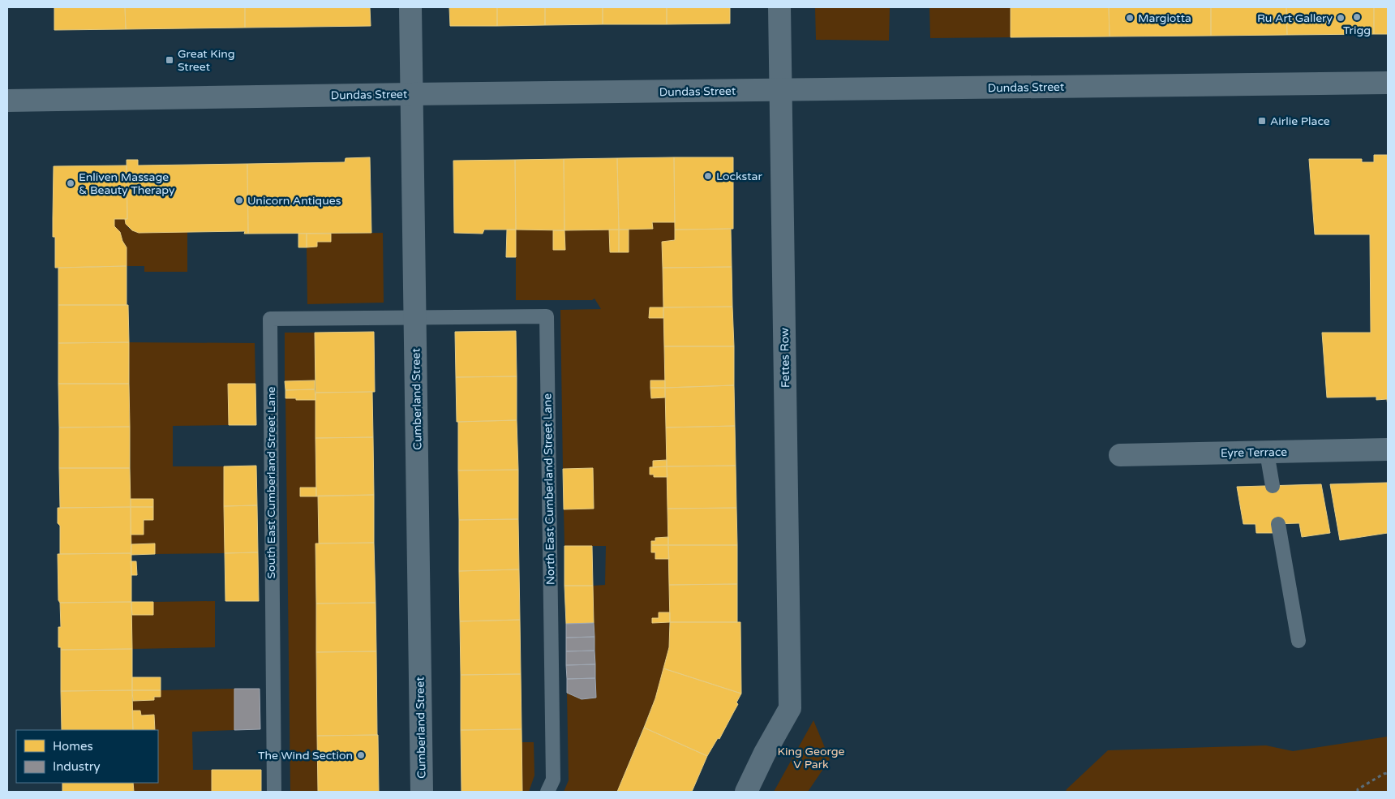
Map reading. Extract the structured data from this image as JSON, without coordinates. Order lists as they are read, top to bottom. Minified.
{"streets":{"street":["Dundas Street","Fettes Row","Cumberland Street","Eyre Terrace"],"lane":["South East Cumberland Street Lane","North East Cumberland Street Lane"]},"crossings":[["Dundas Street","Fettes Row"],["Dundas Street","Cumberland Street"],["Cumberland Street","South East Cumberland Street Lane"],["Cumberland Street","North East Cumberland Street Lane"],["South East Cumberland Street Lane","North East Cumberland Street Lane"]],"parks":["King George V Park"],"places":{"other":["Trigg","Margiotta","Ru Art Gallery","Lockstar","Enliven Massage & Beauty Therapy","Unicorn Antiques","The Wind Section"],"transit":["Great King Street","Airlie Place"]},"legend":["Homes","Industry"]}
